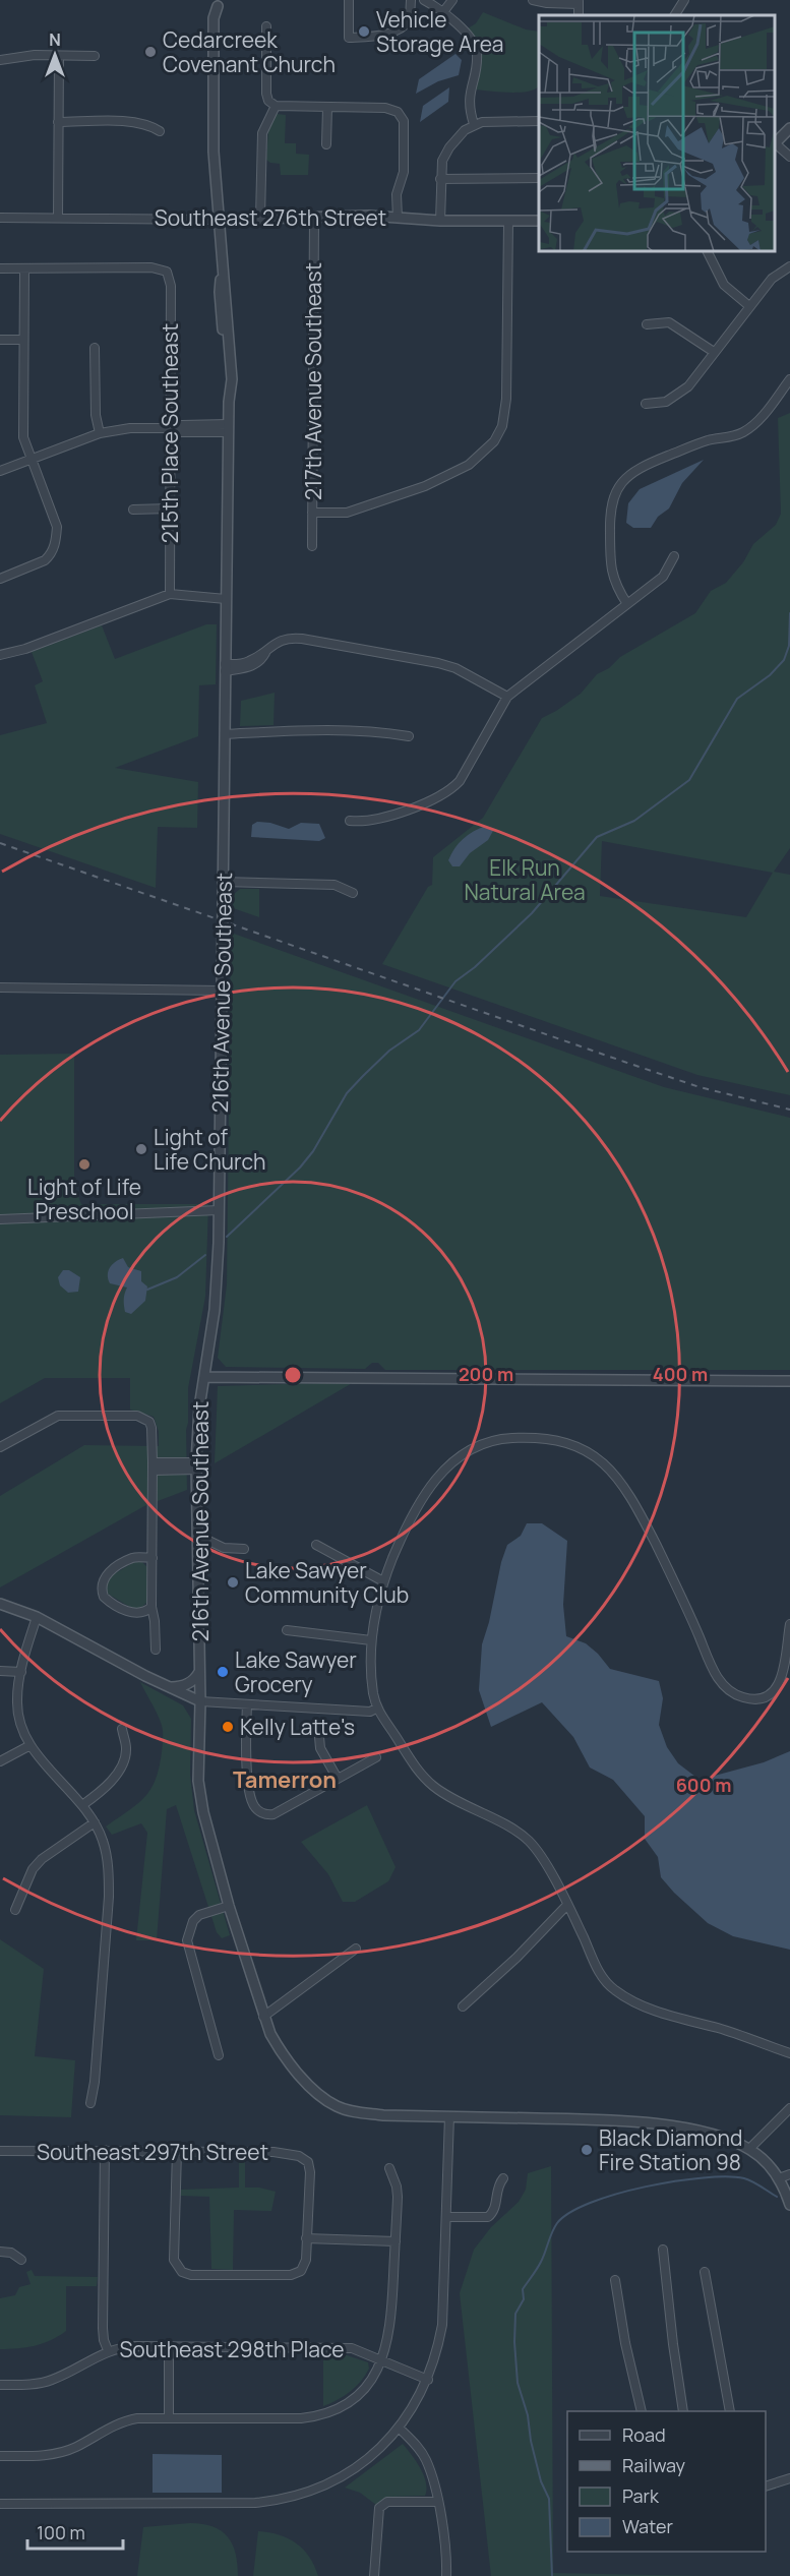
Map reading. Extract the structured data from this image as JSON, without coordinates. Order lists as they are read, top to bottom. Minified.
{"streets":{"street":["Southeast 276th Street","217th Avenue Southeast","215th Place Southeast","216th Avenue Southeast","Southeast 297th Street","Southeast 298th Place"]},"crossings":[["Southeast 276th Street","217th Avenue Southeast"],["Southeast 276th Street","216th Avenue Southeast"]],"districts":["Tamerron"],"parks":["Elk Run Natural Area"],"places":["Vehicle Storage Area","Cedarcreek Covenant Church","Light of Life Church","Light of Life Preschool","Lake Sawyer Community Club","Lake Sawyer Grocery","Kelly Latte's","Black Diamond Fire Station 98"],"legend":["Road","Railway","Park","Water"],"scale_bar":"100 m","north":"top","rings":["200 m","400 m","600 m"]}
